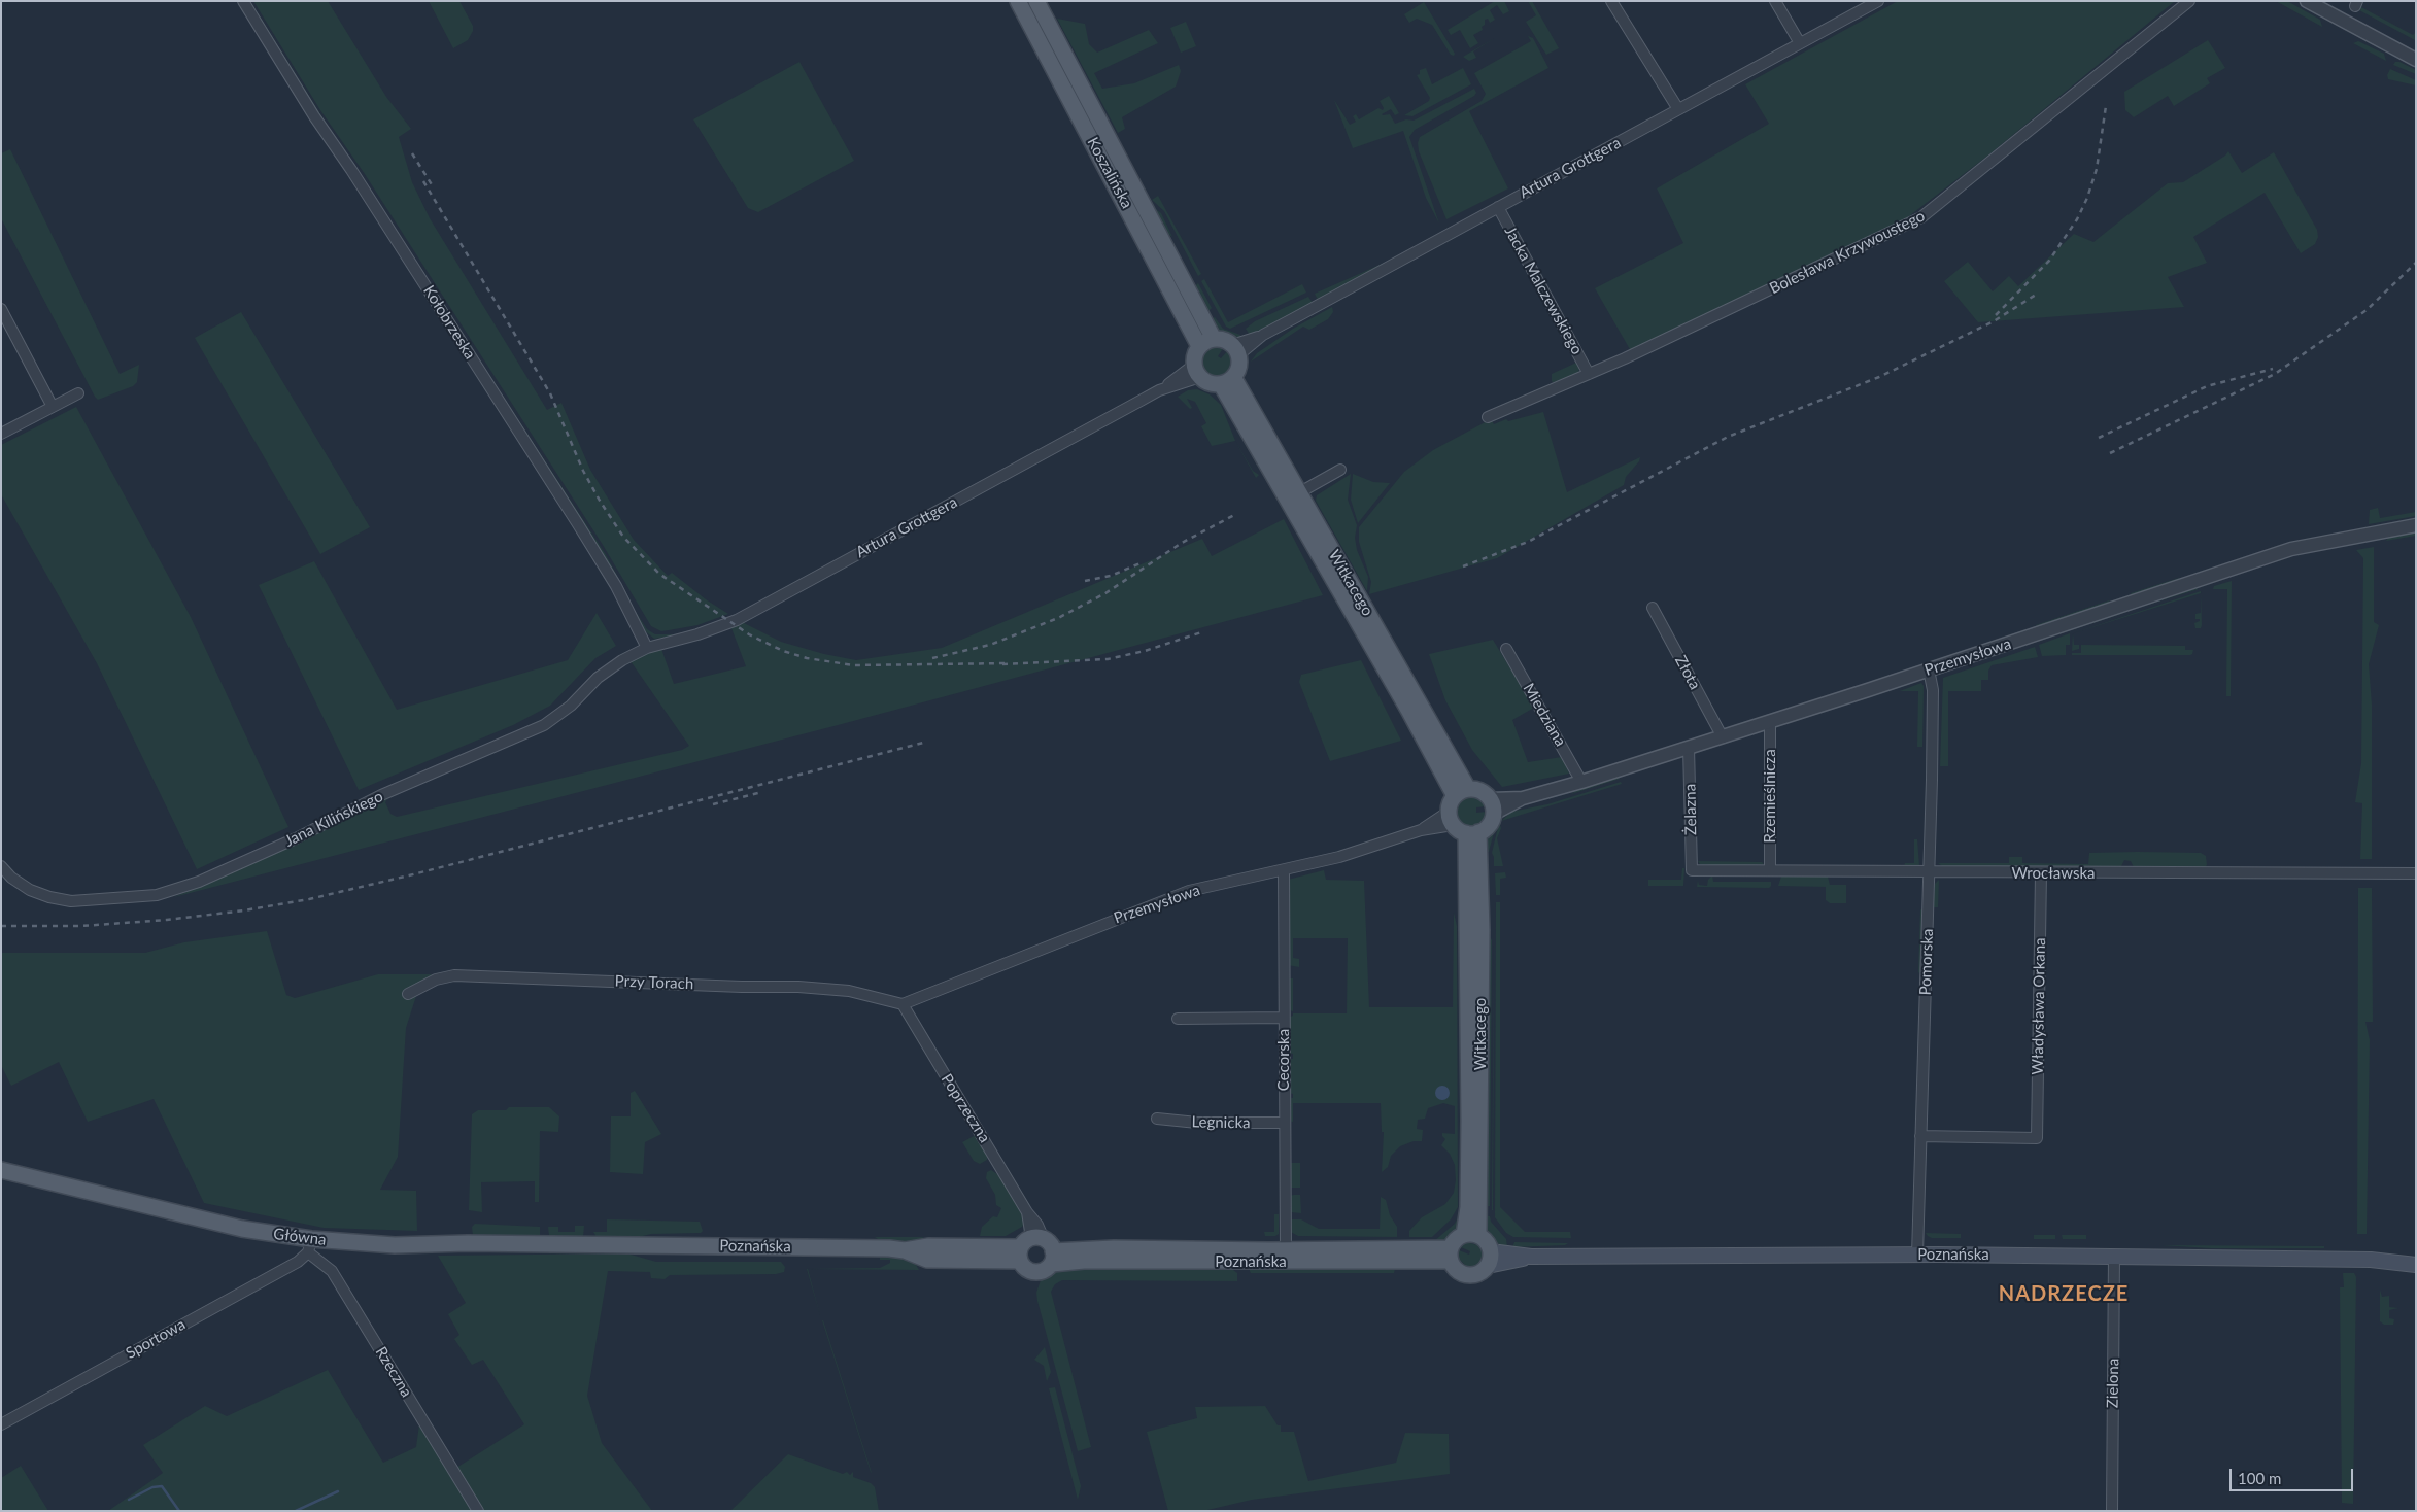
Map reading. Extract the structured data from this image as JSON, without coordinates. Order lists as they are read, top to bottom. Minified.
{"streets":{"main road":["Koszalińska","Witkacego","Główna","Poznańska"],"street":["Artura Grottgera","Bolesława Krzywoustego","Jacka Malczewskiego","Kołobrzeska","Przemysłowa","Złota","Miedziana","Rzemieślnicza","Żelazna","Jana Kilińskiego","Wrocławska","Pomorska","Przy Torach","Władysława Orkana","Cecorska","Poprzeczna","Legnicka","Sportowa","Rzeczna","Zielona"]},"crossings":[["Artura Grottgera","Koszalińska"],["Artura Grottgera","Jacka Malczewskiego"],["Artura Grottgera","Kołobrzeska"],["Artura Grottgera","Witkacego"],["Artura Grottgera","Jana Kilińskiego"],["Koszalińska","Witkacego"],["Bolesława Krzywoustego","Jacka Malczewskiego"],["Kołobrzeska","Jana Kilińskiego"],["Witkacego","Przemysłowa"],["Witkacego","Poznańska"],["Przemysłowa","Złota"],["Przemysłowa","Miedziana"],["Przemysłowa","Rzemieślnicza"],["Przemysłowa","Żelazna"],["Przemysłowa","Pomorska"],["Przemysłowa","Przy Torach"],["Przemysłowa","Cecorska"],["Przemysłowa","Poprzeczna"],["Rzemieślnicza","Wrocławska"],["Żelazna","Wrocławska"],["Wrocławska","Pomorska"],["Wrocławska","Władysława Orkana"],["Pomorska","Władysława Orkana"],["Pomorska","Poznańska"],["Przy Torach","Poprzeczna"],["Cecorska","Legnicka"],["Cecorska","Poznańska"],["Poprzeczna","Poznańska"],["Główna","Poznańska"],["Główna","Sportowa"],["Główna","Rzeczna"],["Poznańska","Zielona"],["Sportowa","Rzeczna"]],"districts":["NADRZECZE"],"scale_bar":"100 m"}
